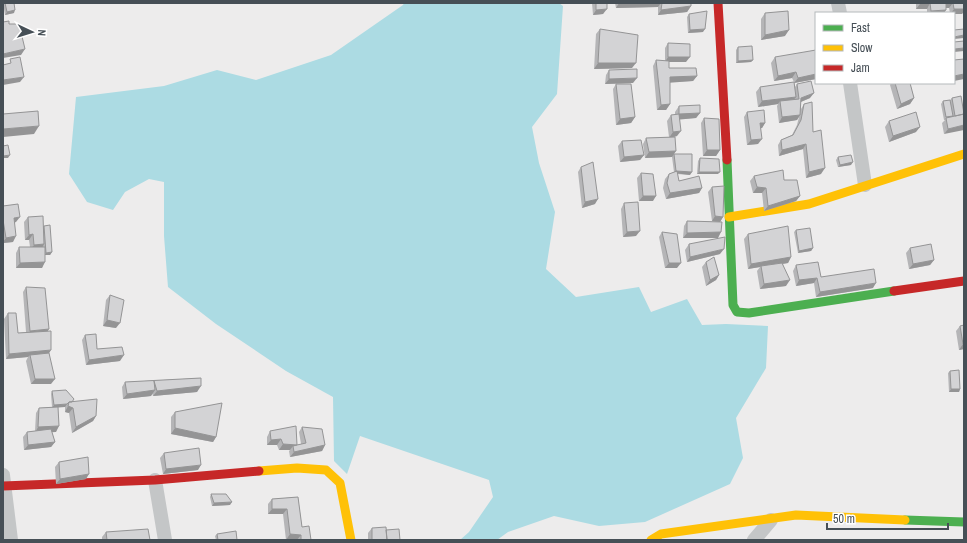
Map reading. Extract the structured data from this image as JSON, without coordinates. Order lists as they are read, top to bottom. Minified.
{"legend":["Fast","Slow","Jam"],"scale_bar":"50 m","north":"right"}
